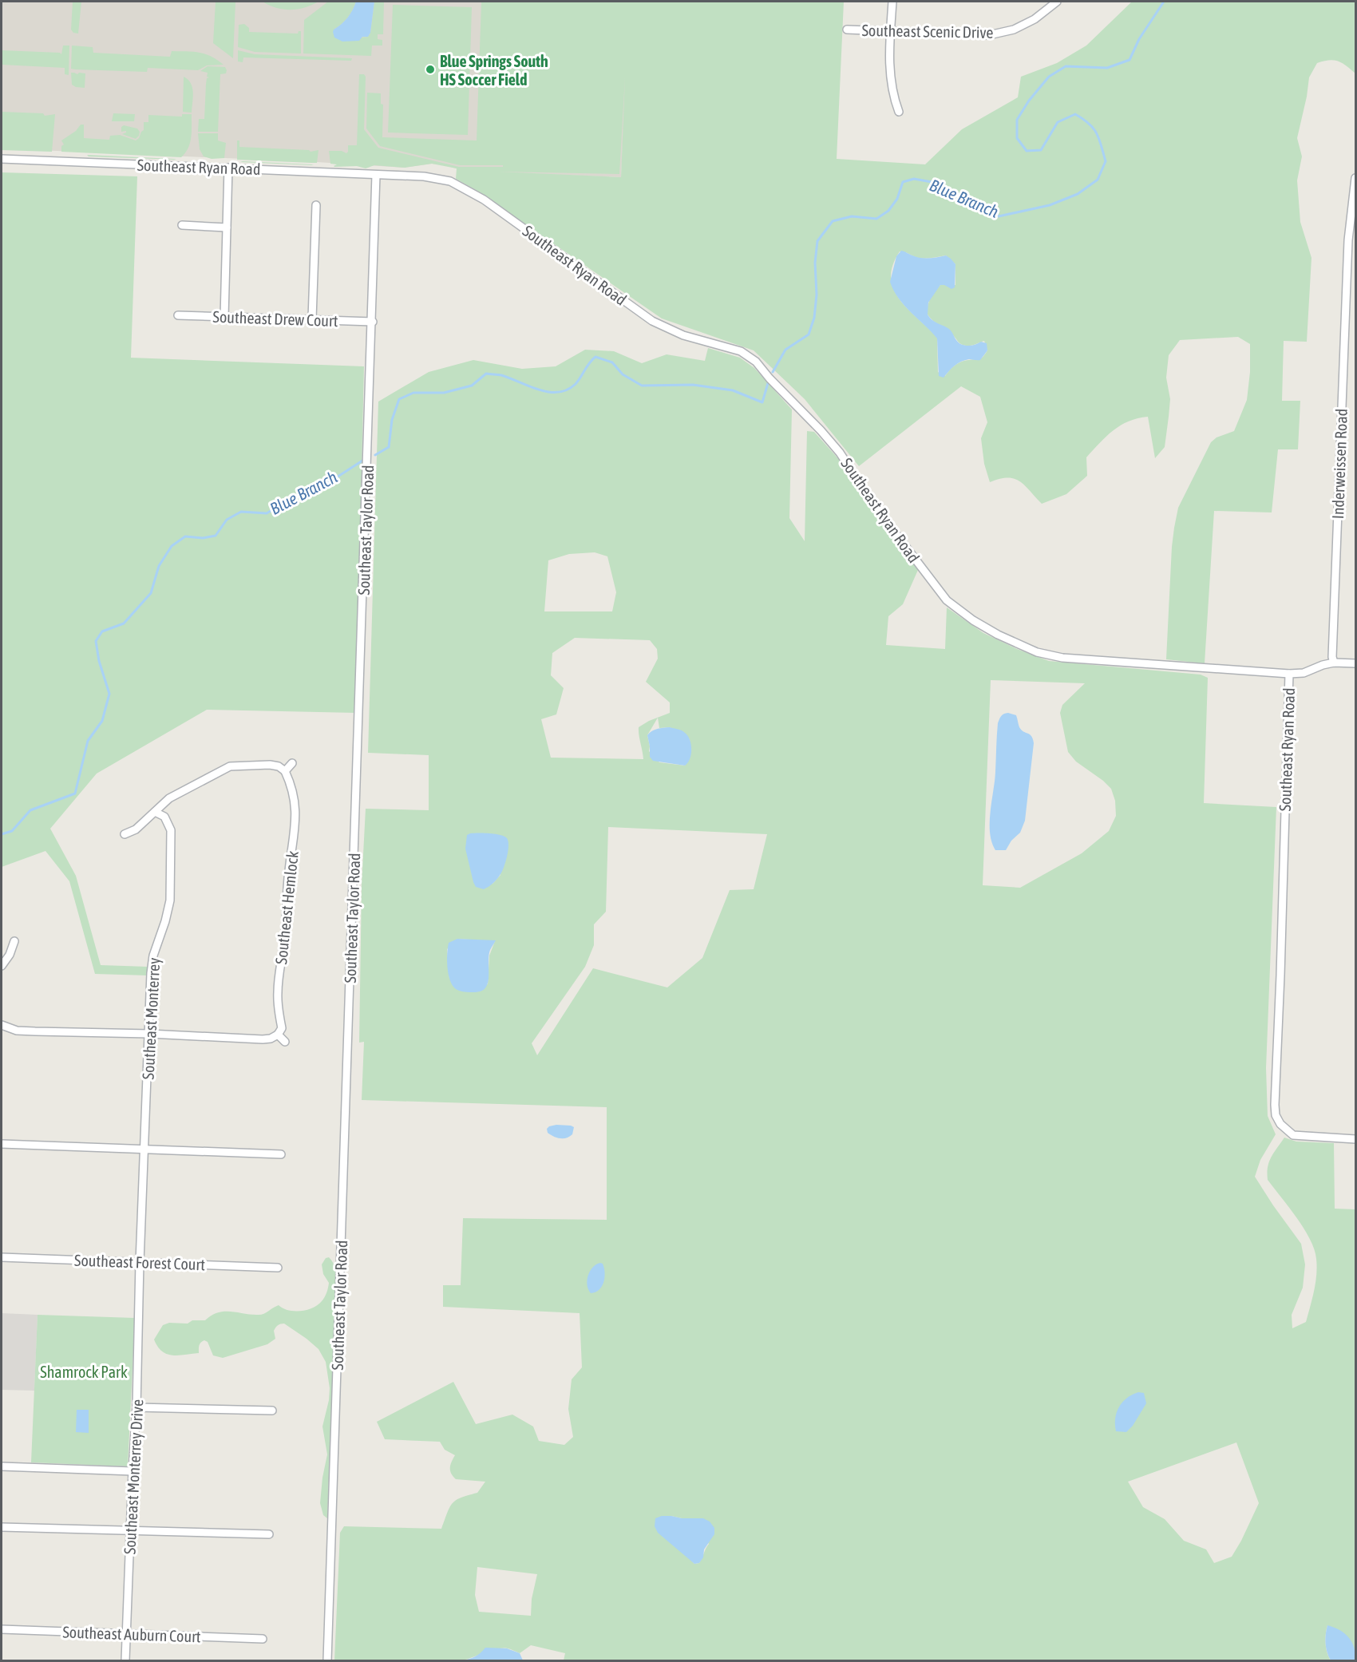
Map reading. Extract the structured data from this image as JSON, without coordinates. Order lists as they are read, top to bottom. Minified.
{"streets":{"street":["Southeast Scenic Drive","Southeast Ryan Road","Southeast Drew Court","Inderweissen Road","Southeast Taylor Road","Southeast Hemlock","Southeast Monterrey","Southeast Forest Court","Southeast Monterrey Drive","Southeast Auburn Court"]},"crossings":[["Southeast Ryan Road","Southeast Taylor Road"],["Southeast Drew Court","Southeast Taylor Road"],["Southeast Monterrey","Southeast Monterrey Drive"],["Southeast Forest Court","Southeast Monterrey Drive"],["Southeast Monterrey Drive","Southeast Auburn Court"]],"water":["Blue Branch"],"parks":["Shamrock Park"],"places":["Blue Springs South HS Soccer Field"]}
